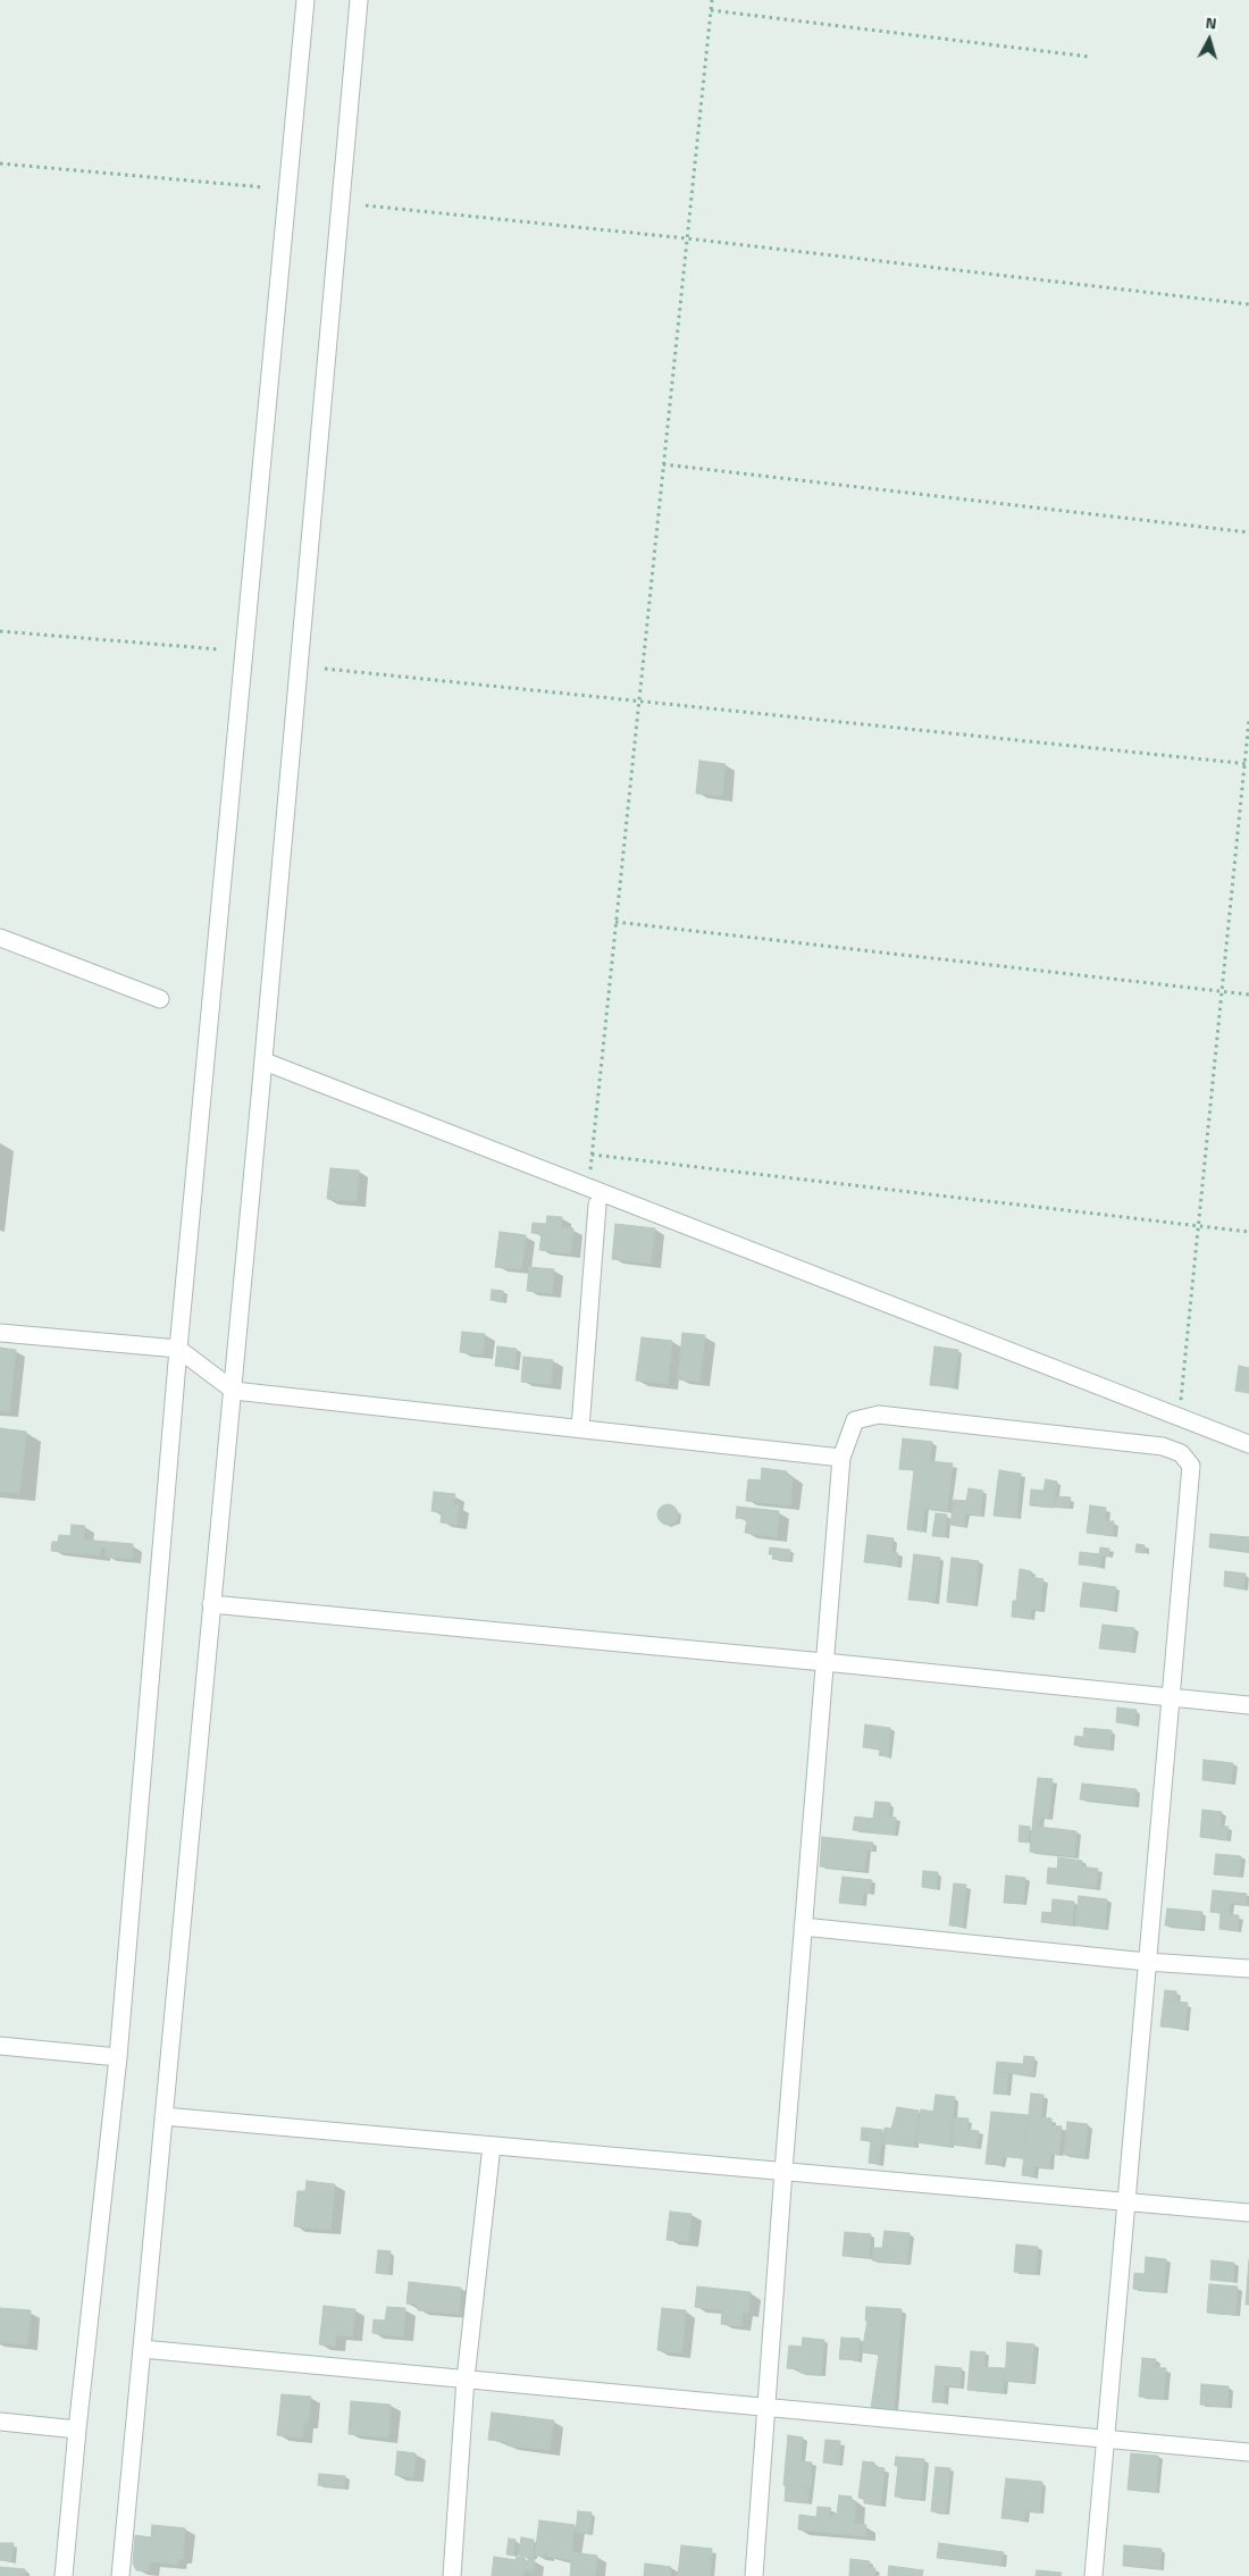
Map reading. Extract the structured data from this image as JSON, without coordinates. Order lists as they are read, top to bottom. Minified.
{"north":"top"}
